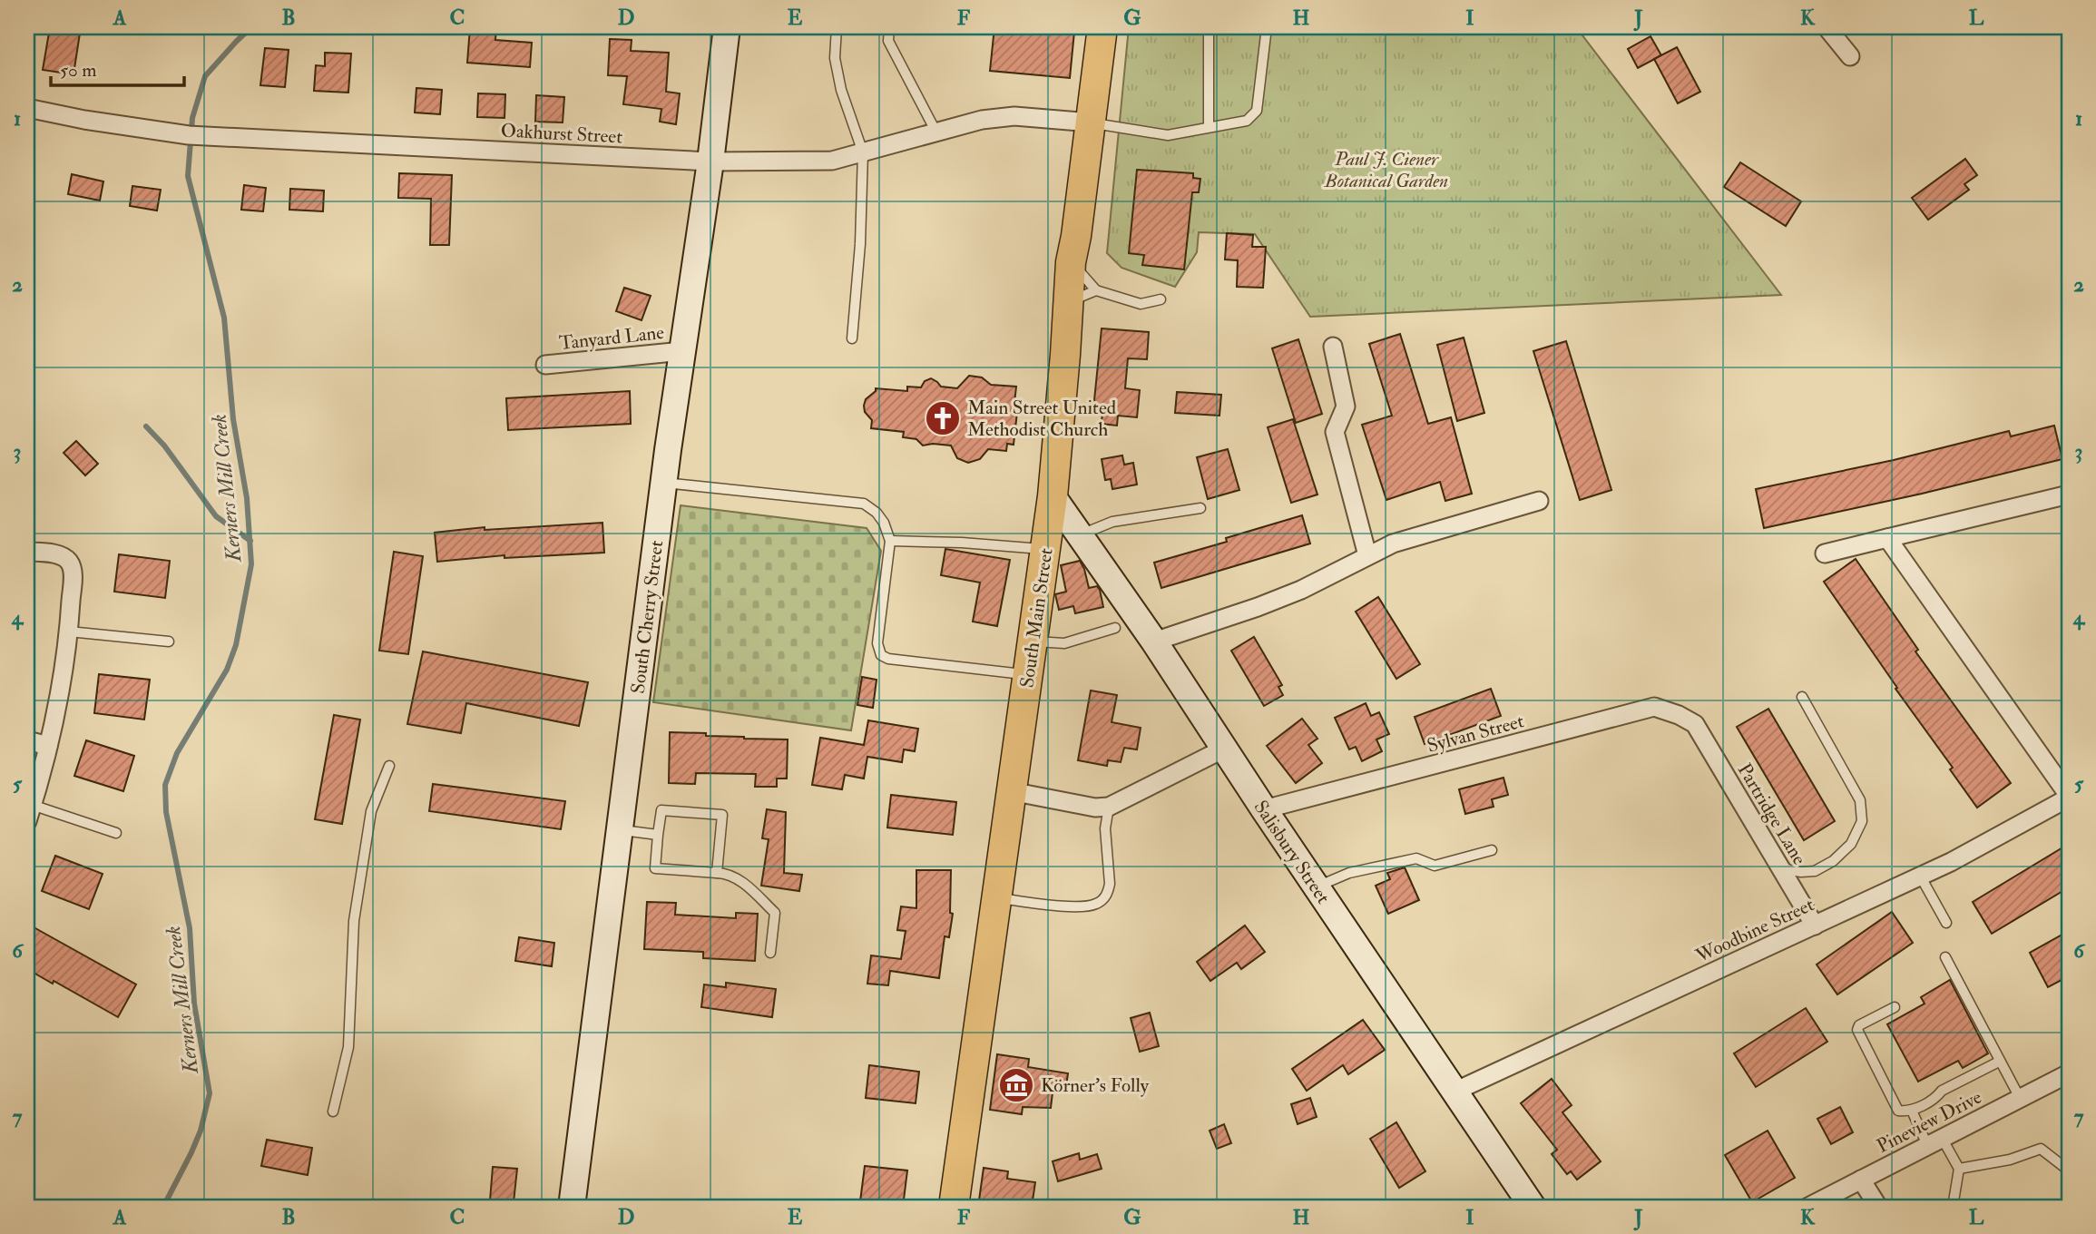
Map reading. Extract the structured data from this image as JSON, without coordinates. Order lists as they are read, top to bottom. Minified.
{"streets":{"main road":["South Cherry Street","South Main Street","Salisbury Street"],"street":["Oakhurst Street","Tanyard Lane","Sylvan Street","Partridge Lane","Woodbine Street","Pineview Drive"]},"crossings":[["Oakhurst Street","South Cherry Street"],["Oakhurst Street","South Main Street"],["Tanyard Lane","South Cherry Street"],["South Main Street","Salisbury Street"],["Sylvan Street","Partridge Lane"],["Sylvan Street","Salisbury Street"],["Partridge Lane","Woodbine Street"],["Salisbury Street","Woodbine Street"]],"water":["Kerners Mill Creek"],"parks":["Paul J. Ciener Botanical Garden"],"places":{"church":["Main Street United Methodist Church"],"museum":["Körner's Folly"]},"scale_bar":"50 m","grid":{"columns":["A","B","C","D","E","F","G","H","I","J","K","L"],"rows":["1","2","3","4","5","6","7"]}}
